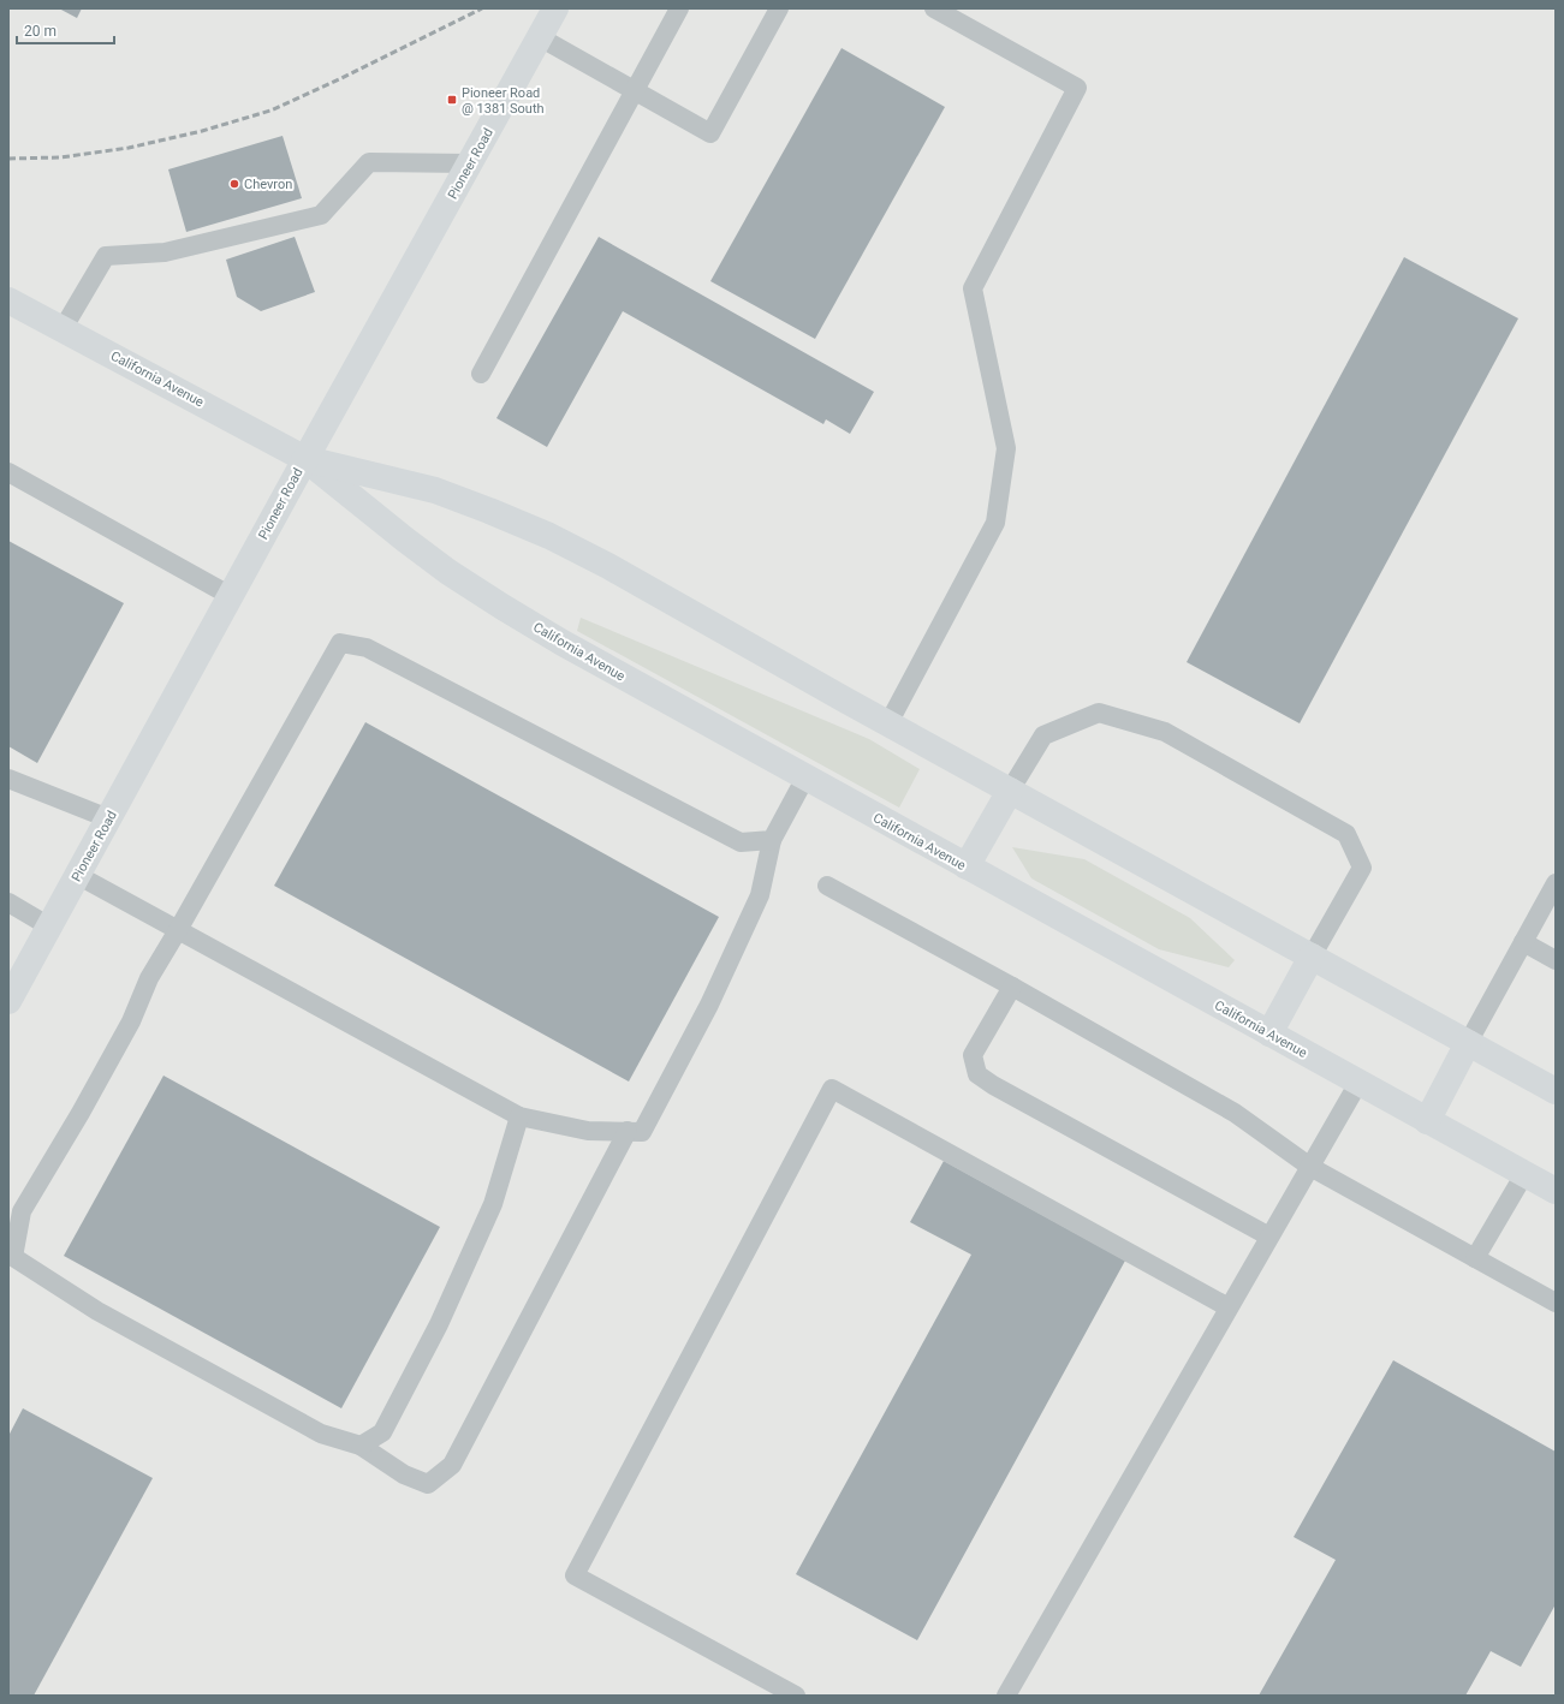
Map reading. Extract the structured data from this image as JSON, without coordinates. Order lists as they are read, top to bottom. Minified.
{"streets":{"main road":["Pioneer Road","California Avenue"]},"crossings":[["Pioneer Road","California Avenue"]],"places":{"transit":["Pioneer Road @ 1381 South"],"other":["Chevron"]},"scale_bar":"20 m"}
